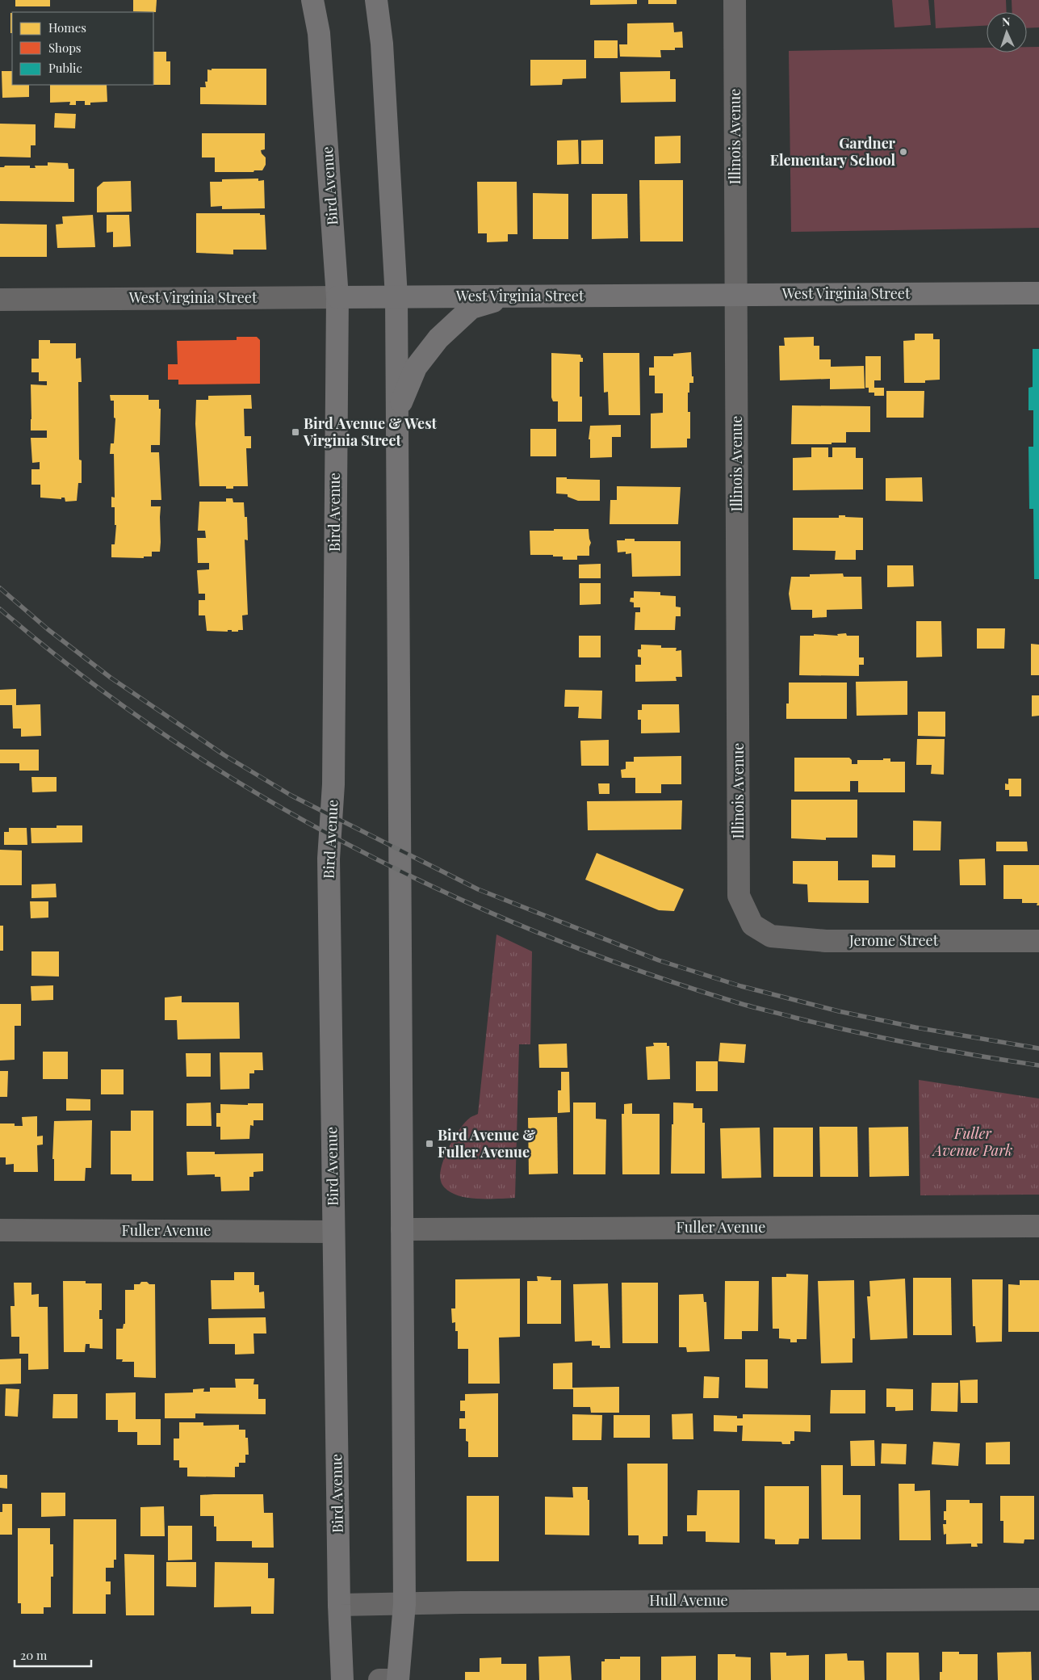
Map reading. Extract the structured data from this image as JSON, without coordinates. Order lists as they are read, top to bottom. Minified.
{"streets":{"main road":["Bird Avenue","West Virginia Street"],"street":["Illinois Avenue","Jerome Street","Fuller Avenue","Hull Avenue"]},"crossings":[["Illinois Avenue","West Virginia Street"],["Illinois Avenue","Jerome Street"],["Bird Avenue","West Virginia Street"],["Bird Avenue","Fuller Avenue"],["Bird Avenue","Hull Avenue"]],"parks":["Fuller Avenue Park"],"places":{"other":["Gardner Elementary School"],"transit":["Bird Avenue & West Virginia Street","Bird Avenue & Fuller Avenue"]},"legend":["Homes","Shops","Public"],"scale_bar":"20 m","north":"top"}
